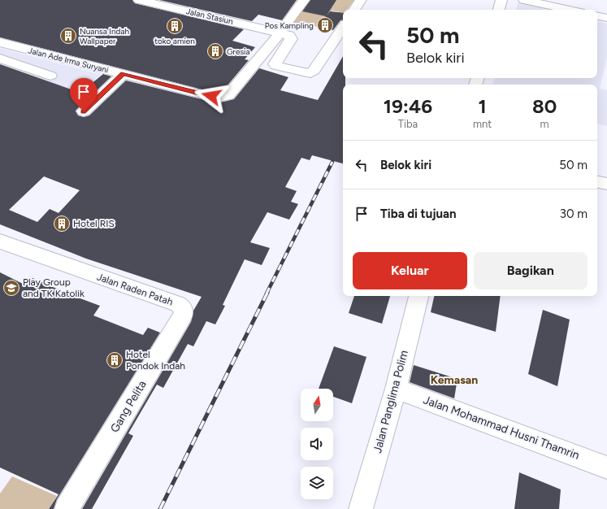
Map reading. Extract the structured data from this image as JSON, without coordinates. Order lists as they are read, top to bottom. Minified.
{"streets":{"street":["Jalan Stasiun","Jalan Ade Irma Suryani","Jalan Raden Patah","Jalan Panglima Polim","Gang Pelita","Jalan Mohammad Husni Thamrin"]},"crossings":[["Jalan Stasiun","Jalan Ade Irma Suryani"],["Jalan Raden Patah","Gang Pelita"],["Jalan Panglima Polim","Jalan Mohammad Husni Thamrin"]],"districts":["Kemasan"],"places":{"building":["Pos Kampling","toko amien","Nuansa Indah Wallpaper","Gresia","Hotel RIS","Hotel Pondok Indah"],"school or university":["Play Group and TK Katolik"]},"north":"top","page":{"turn":["50 m","Belok kiri"],"eta":["19:46","Tiba","1","mnt","80","m"],"list":[{"name":"Belok kiri","value":"50 m"},{"name":"Tiba di tujuan","value":"30 m"}],"buttons":["Keluar","Bagikan"]}}
